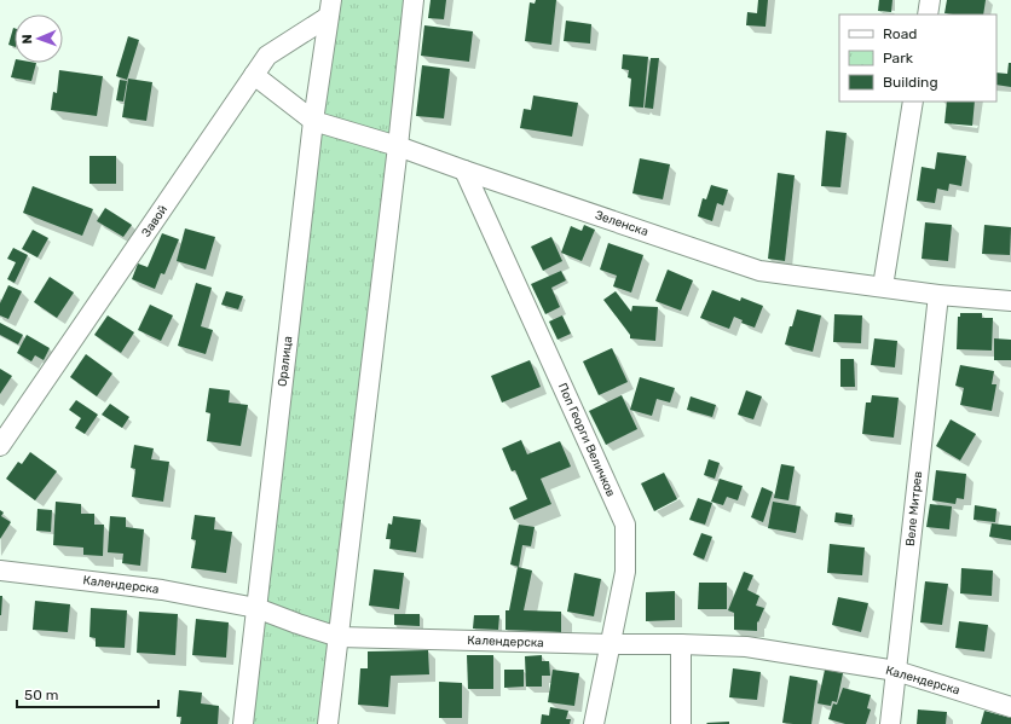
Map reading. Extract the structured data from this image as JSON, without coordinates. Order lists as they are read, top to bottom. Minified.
{"streets":{"street":["Завой","Зеленска","Оралица","Поп Георги Величков","Веле Митрев","Календерска"]},"crossings":[["Завой","Зеленска"],["Завой","Оралица"],["Зеленска","Оралица"],["Зеленска","Поп Георги Величков"],["Зеленска","Веле Митрев"],["Оралица","Календерска"],["Поп Георги Величков","Календерска"],["Веле Митрев","Календерска"]],"legend":["Road","Park","Building"],"scale_bar":"50 m","north":"left"}
